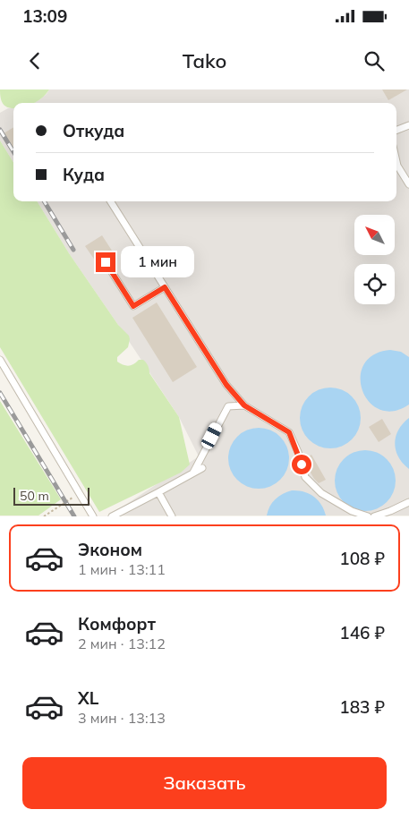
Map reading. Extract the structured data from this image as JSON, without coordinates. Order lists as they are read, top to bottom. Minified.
{"scale_bar":"50 m","north":"top left","page":{"status":"13:09","header":"Tako","banner":["Откуда","Куда"],"bubble":"1 мин","scale":"50 m","list":[{"name":"Эконом","note":"1 мин · 13:11","value":"108 ₽"},{"name":"Комфорт","note":"2 мин · 13:12","value":"146 ₽"},{"name":"XL","note":"3 мин · 13:13","value":"183 ₽"}],"buttons":"Заказать"}}
